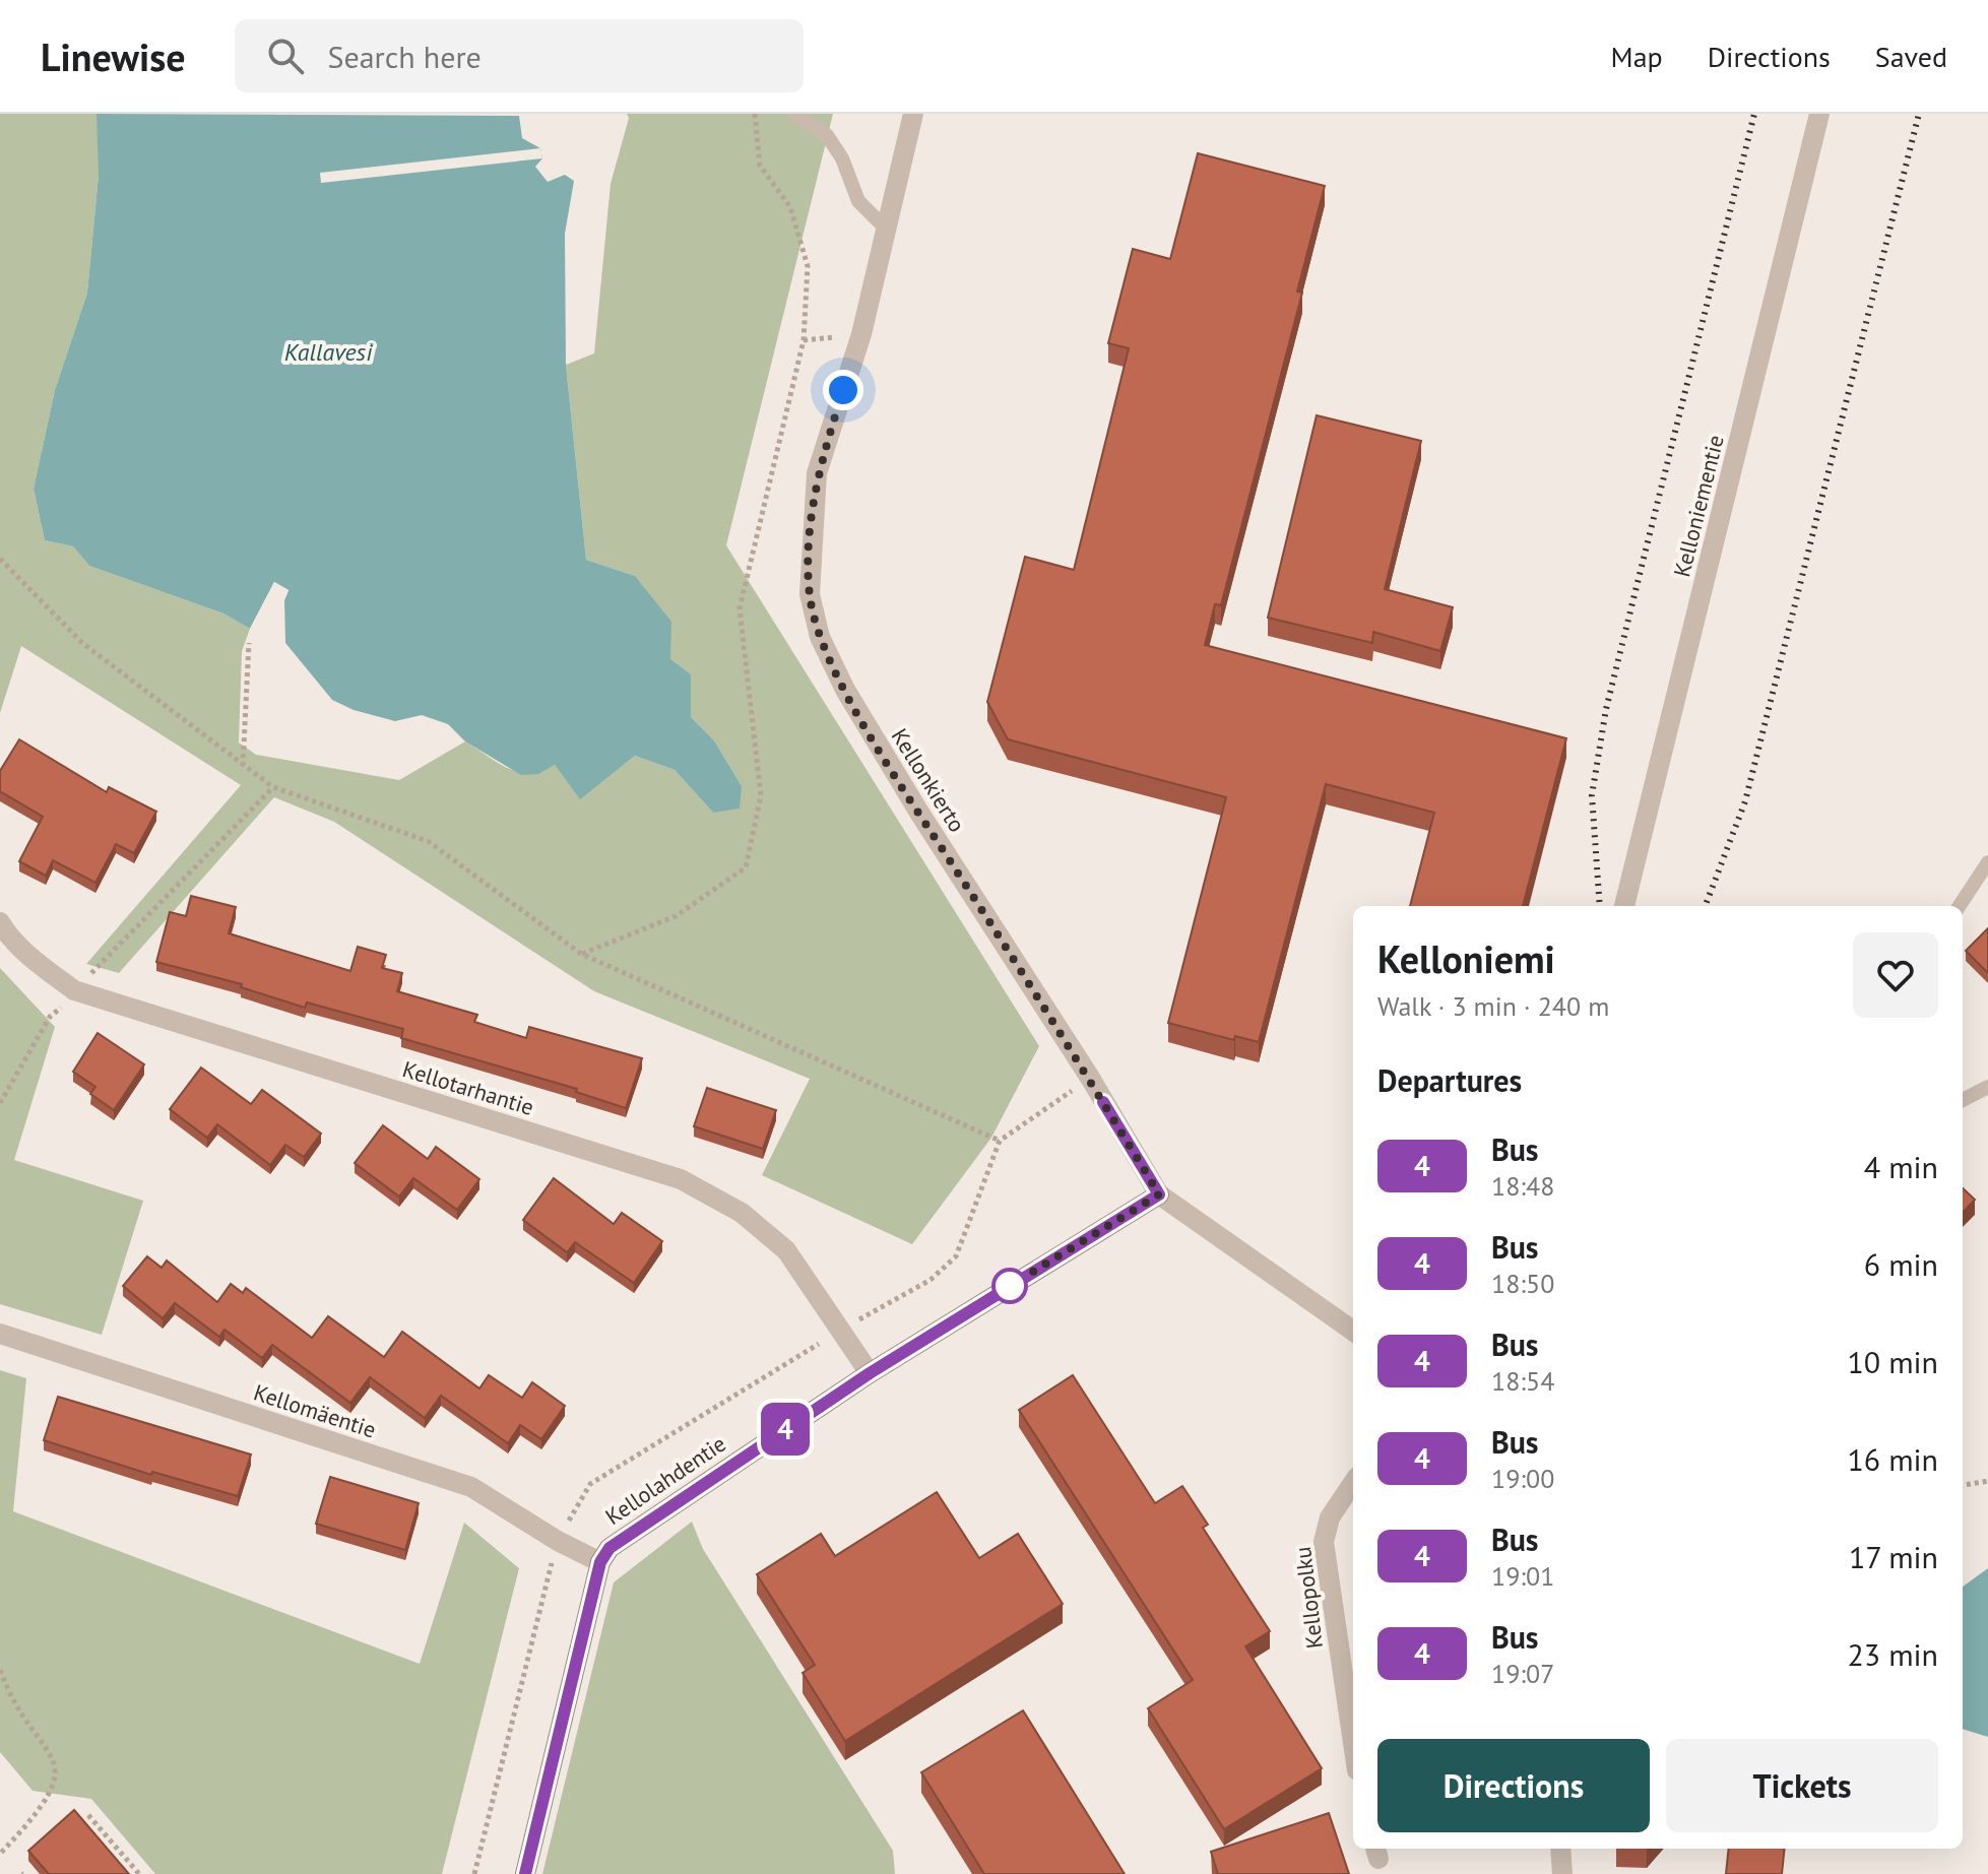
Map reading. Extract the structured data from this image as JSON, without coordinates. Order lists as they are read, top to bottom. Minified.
{"streets":{"street":["Kelloniementie","Kellonkierto","Kellotarhantie","Kellomäentie","Kellolahdentie","Kellopolku"]},"crossings":[["Kellonkierto","Kellolahdentie"],["Kellotarhantie","Kellolahdentie"],["Kellomäentie","Kellolahdentie"]],"water":["Kallavesi"],"lines":["bus line 4"],"page":{"header":"Linewise","search":"Search here","nav":["Map","Directions","Saved"],"on_map":"4","heading":[["Kelloniemi","Walk · 3 min · 240 m"],"Departures"],"list":[{"mark":"4","name":"Bus","note":"18:48","value":"4 min"},{"mark":"4","name":"Bus","note":"18:50","value":"6 min"},{"mark":"4","name":"Bus","note":"18:54","value":"10 min"},{"mark":"4","name":"Bus","note":"19:00","value":"16 min"},{"mark":"4","name":"Bus","note":"19:01","value":"17 min"},{"mark":"4","name":"Bus","note":"19:07","value":"23 min"}],"buttons":["Directions","Tickets"]}}
